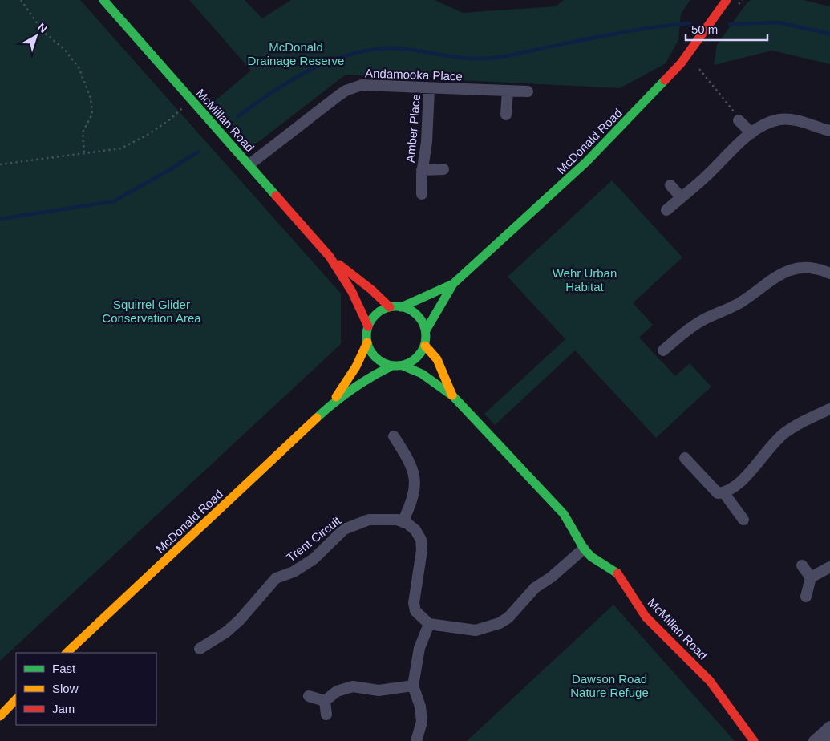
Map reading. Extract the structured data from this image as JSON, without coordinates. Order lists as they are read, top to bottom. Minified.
{"streets":{"main road":["McMillan Road","McDonald Road"],"street":["Andamooka Place","Amber Place","Trent Circuit"]},"crossings":[["Andamooka Place","McMillan Road"],["Andamooka Place","Amber Place"],["McMillan Road","McDonald Road"]],"parks":["McDonald Drainage Reserve","Wehr Urban Habitat","Squirrel Glider Conservation Area","Dawson Road Nature Refuge"],"legend":["Fast","Slow","Jam"],"scale_bar":"50 m","north":"top right"}
